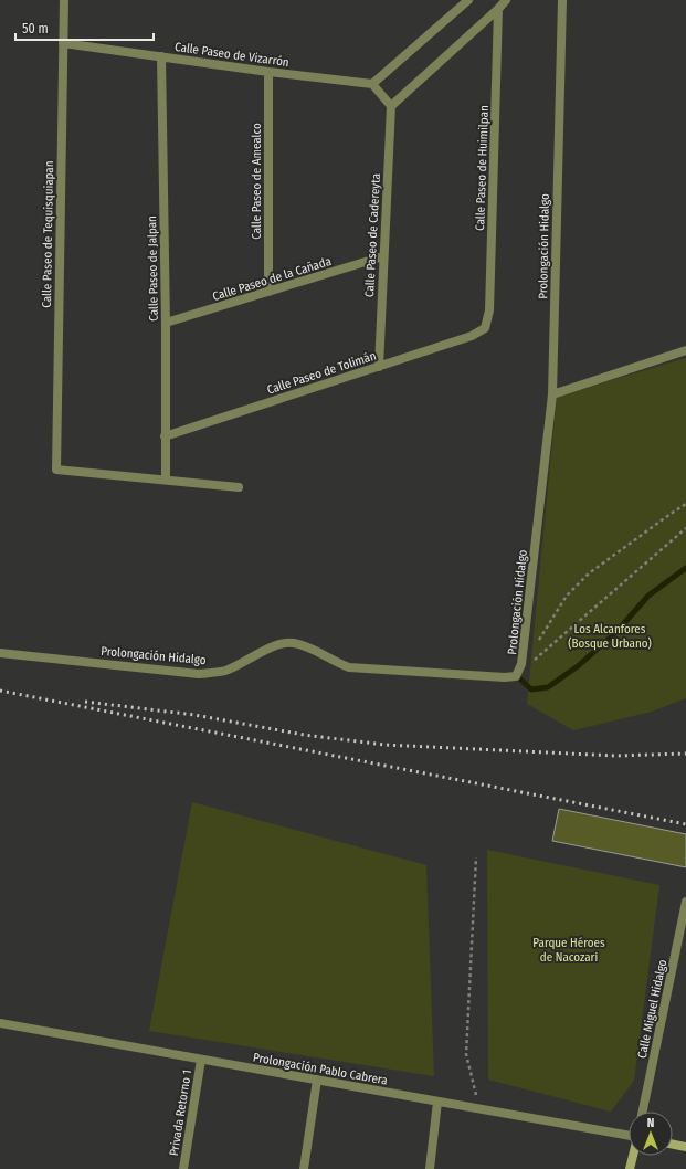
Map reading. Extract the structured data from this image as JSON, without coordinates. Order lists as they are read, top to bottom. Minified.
{"streets":{"street":["Calle Paseo de Vizarrón","Calle Paseo de Huimilpan","Calle Paseo de Amealco","Calle Paseo de Tequisquiapan","Calle Paseo de Cadereyta","Prolongación Hidalgo","Calle Paseo de Jalpan","Calle Paseo de la Cañada","Calle Paseo de Tolimán","Calle Miguel Hidalgo","Prolongación Pablo Cabrera","Privada Retorno 1"]},"crossings":[["Calle Paseo de Vizarrón","Calle Paseo de Amealco"],["Calle Paseo de Vizarrón","Calle Paseo de Tequisquiapan"],["Calle Paseo de Vizarrón","Calle Paseo de Jalpan"],["Calle Paseo de Huimilpan","Calle Paseo de Tolimán"],["Calle Paseo de Amealco","Calle Paseo de la Cañada"],["Calle Paseo de Tequisquiapan","Calle Paseo de Jalpan"],["Calle Paseo de Cadereyta","Calle Paseo de la Cañada"],["Calle Paseo de Cadereyta","Calle Paseo de Tolimán"],["Calle Paseo de Jalpan","Calle Paseo de la Cañada"],["Calle Paseo de Jalpan","Calle Paseo de Tolimán"],["Prolongación Pablo Cabrera","Privada Retorno 1"]],"parks":["Los Alcanfores (Bosque Urbano)","Parque Héroes de Nacozari"],"scale_bar":"50 m","north":"top"}
